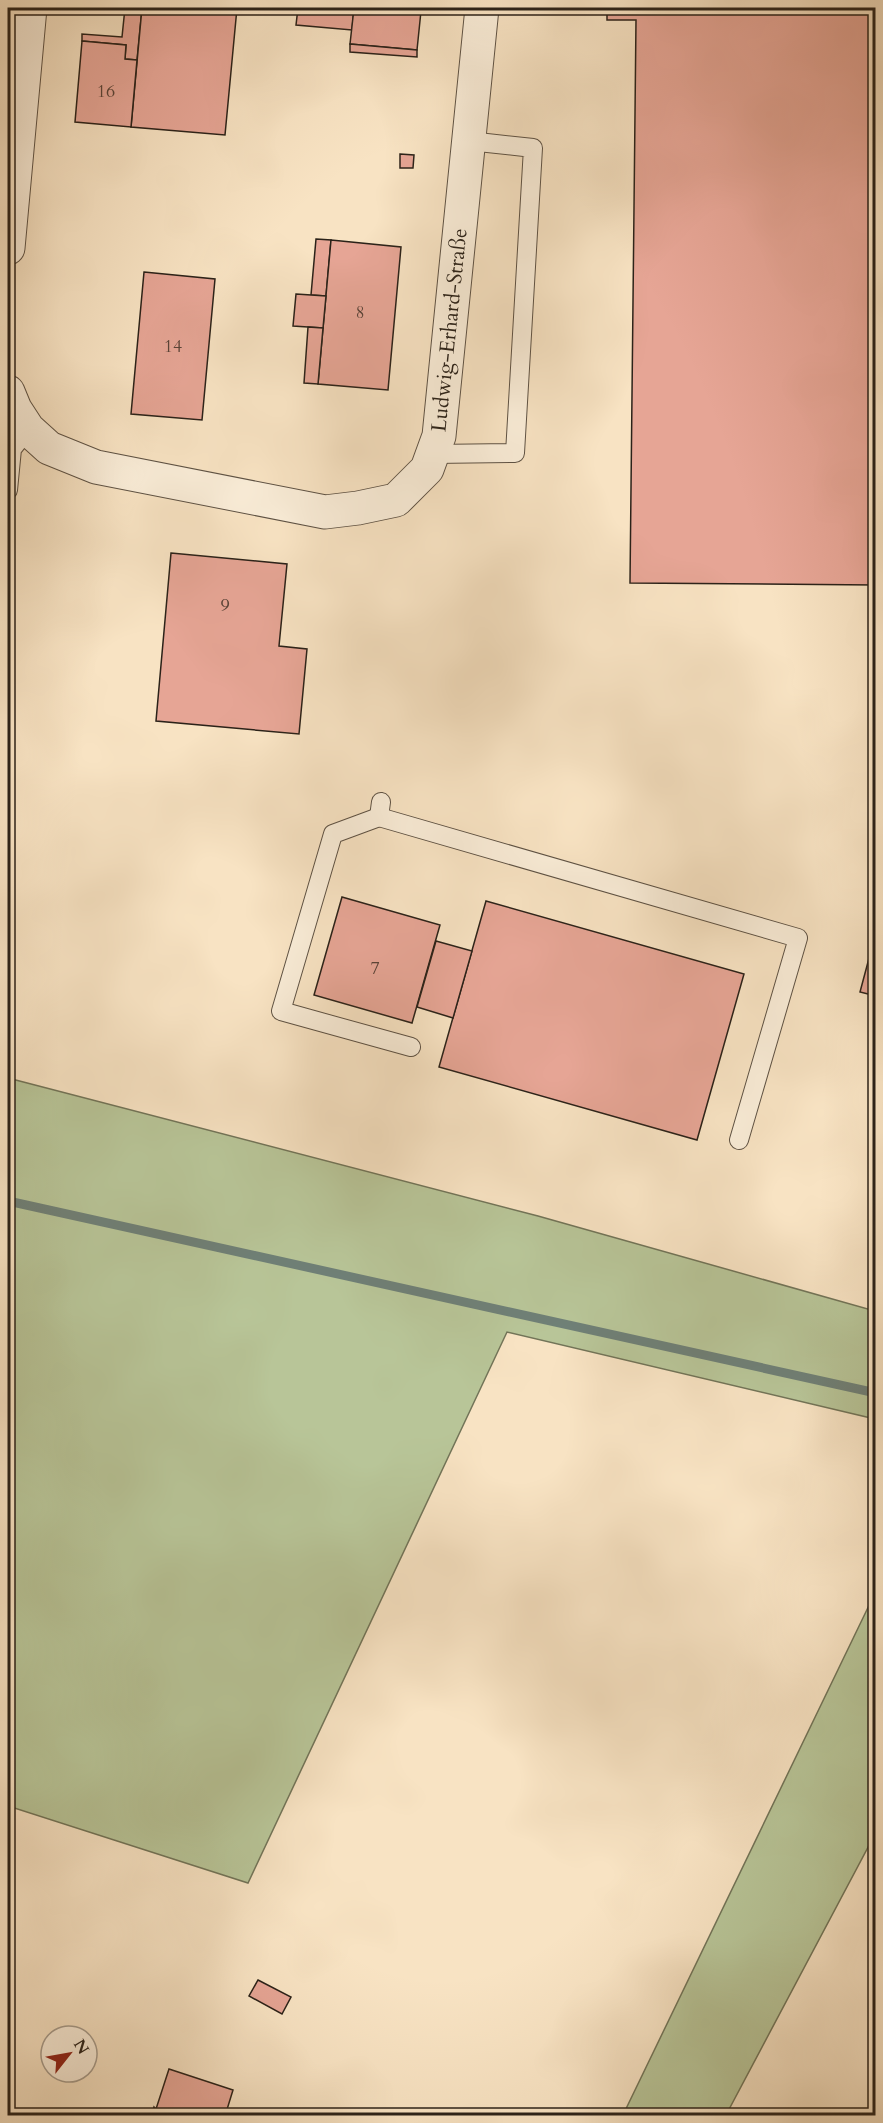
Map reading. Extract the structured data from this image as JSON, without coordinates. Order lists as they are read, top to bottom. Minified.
{"streets":{"street":["Ludwig-Erhard-Straße"]},"house_numbers":["16","8","14","9","7"],"north":"top right"}
